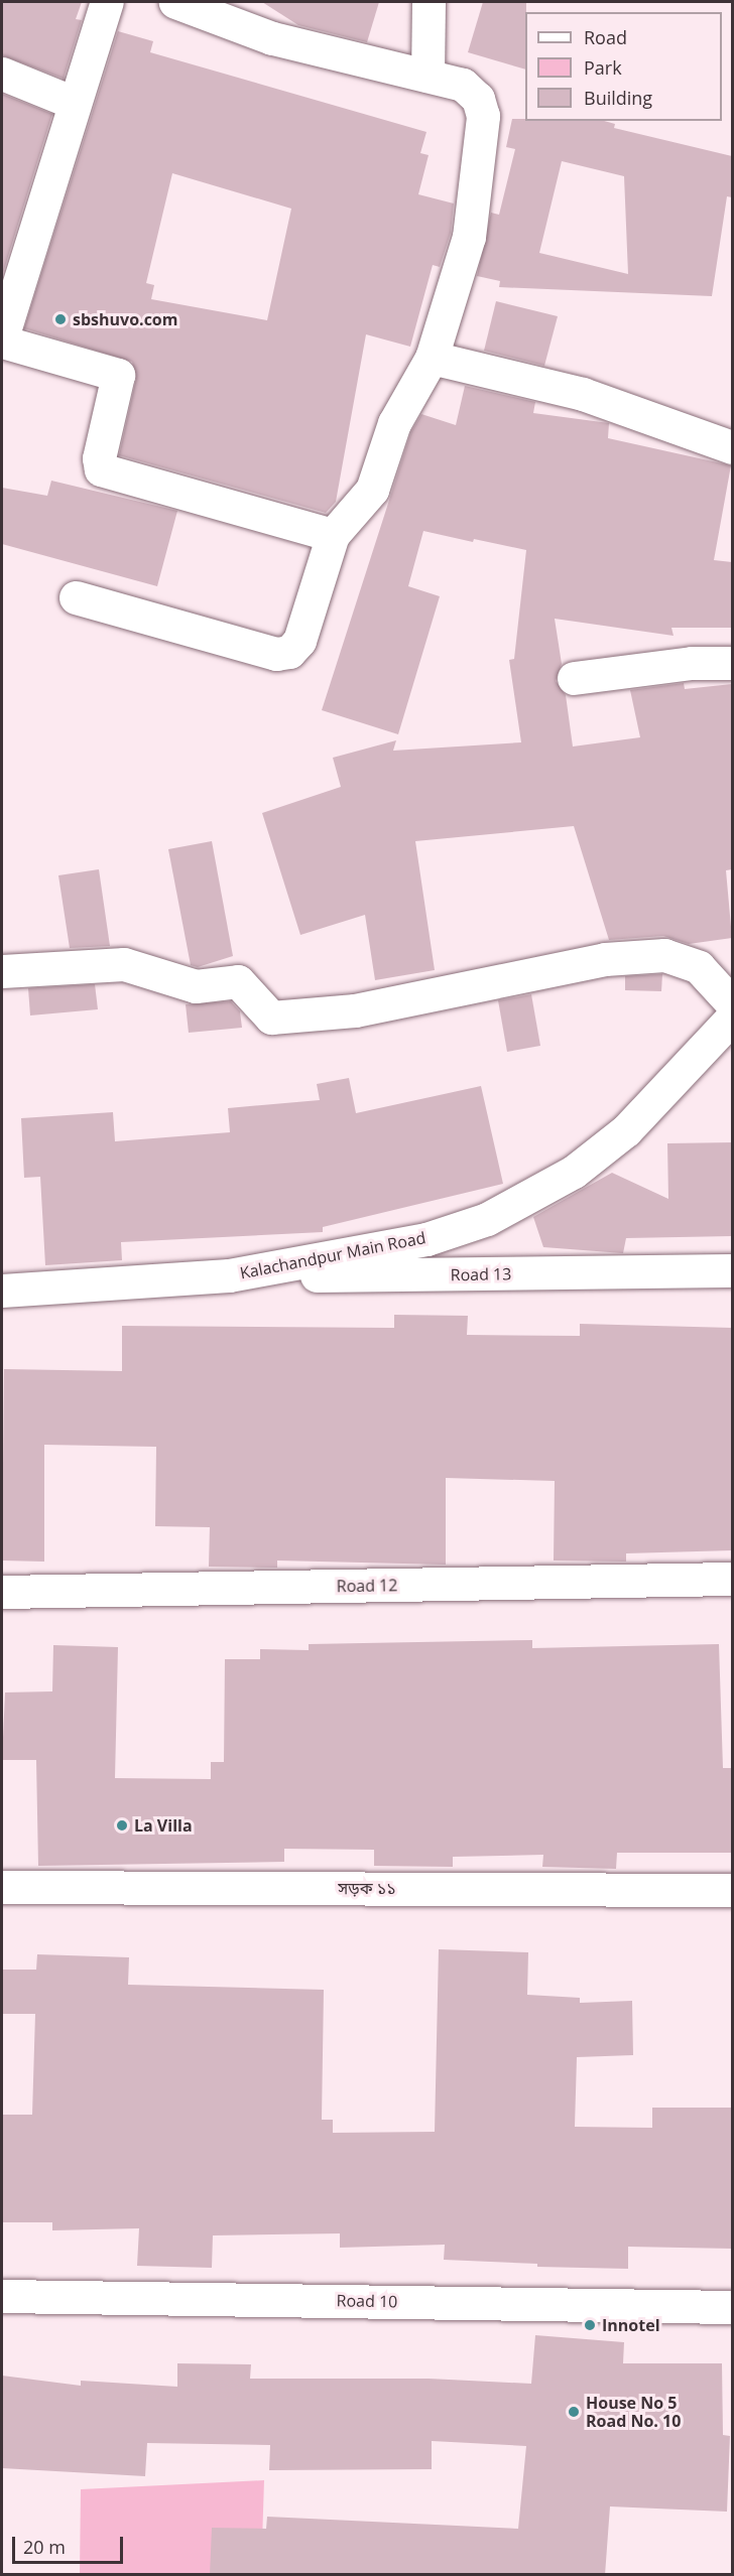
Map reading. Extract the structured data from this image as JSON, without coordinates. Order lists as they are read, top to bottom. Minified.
{"streets":{"street":["Kalachandpur Main Road","Road 13","Road 12","সড়ক ১১","Road 10"]},"crossings":[["Kalachandpur Main Road","Road 13"]],"places":["sbshuvo.com","La Villa","Innotel","House No 5 Road No. 10"],"legend":["Road","Park","Building"],"scale_bar":"20 m"}
